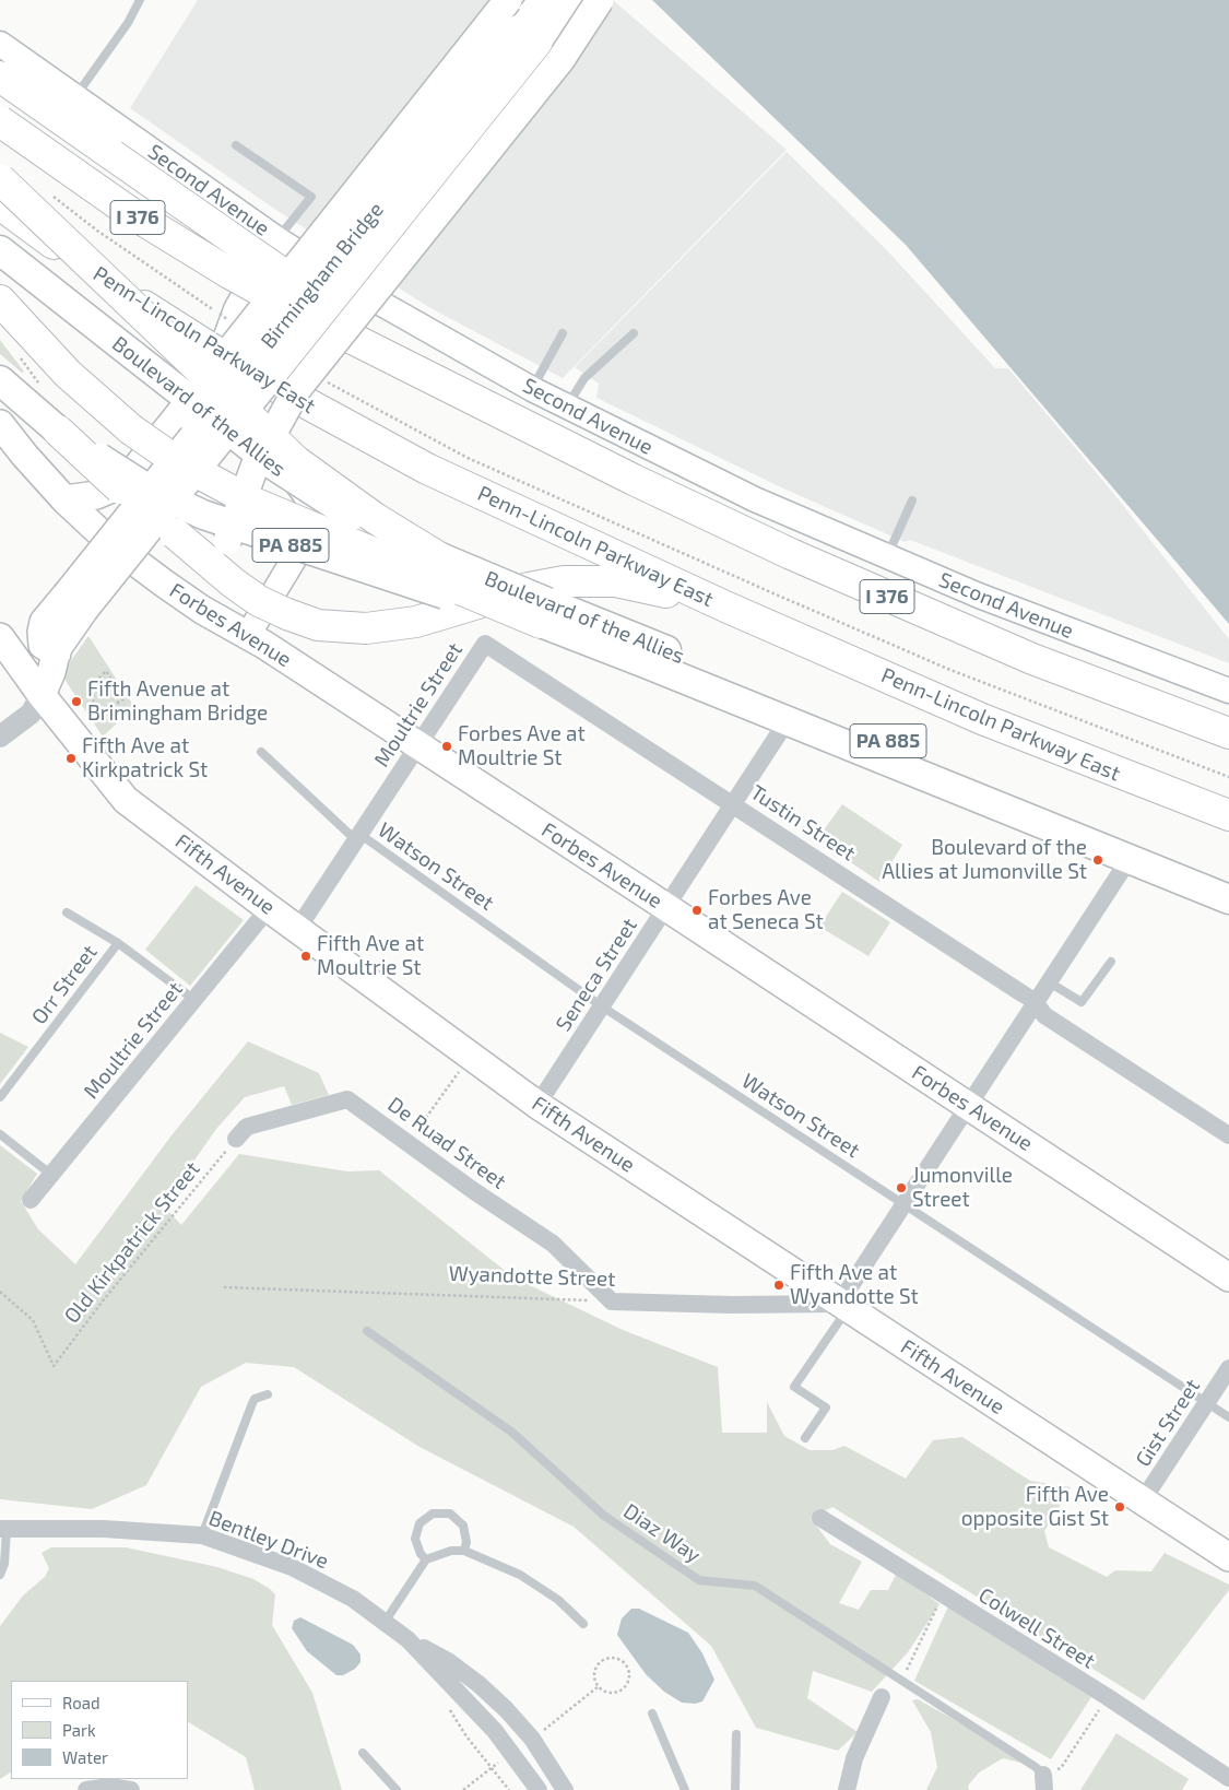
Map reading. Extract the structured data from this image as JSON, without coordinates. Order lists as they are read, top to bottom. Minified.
{"streets":{"highway":["I 376","Penn-Lincoln Parkway East","Boulevard of the Allies","PA 885"],"main road":["Second Avenue","Birmingham Bridge","Forbes Avenue","Fifth Avenue"],"street":["Moultrie Street","Tustin Street","Seneca Street","De Ruad Street","Wyandotte Street","Gist Street","Bentley Drive","Colwell Street"],"lane":["Watson Street","Orr Street","Diaz Way"],"path":["Old Kirkpatrick Street"]},"crossings":[["Birmingham Bridge","Fifth Avenue"],["Forbes Avenue","Moultrie Street"],["Forbes Avenue","Seneca Street"],["Moultrie Street","Tustin Street"],["Moultrie Street","Watson Street"],["Moultrie Street","Fifth Avenue"],["Moultrie Street","Orr Street"],["Tustin Street","Seneca Street"],["Watson Street","Seneca Street"],["Watson Street","Gist Street"],["Fifth Avenue","Seneca Street"],["Fifth Avenue","Wyandotte Street"],["Fifth Avenue","Gist Street"],["De Ruad Street","Old Kirkpatrick Street"],["De Ruad Street","Wyandotte Street"]],"places":["Fifth Avenue at Brimingham Bridge","Forbes Ave at Moultrie St","Fifth Ave at Kirkpatrick St","Boulevard of the Allies at Jumonville St","Forbes Ave at Seneca St","Fifth Ave at Moultrie St","Jumonville Street","Fifth Ave at Wyandotte St","Fifth Ave opposite Gist St"],"legend":["Road","Park","Water"]}
